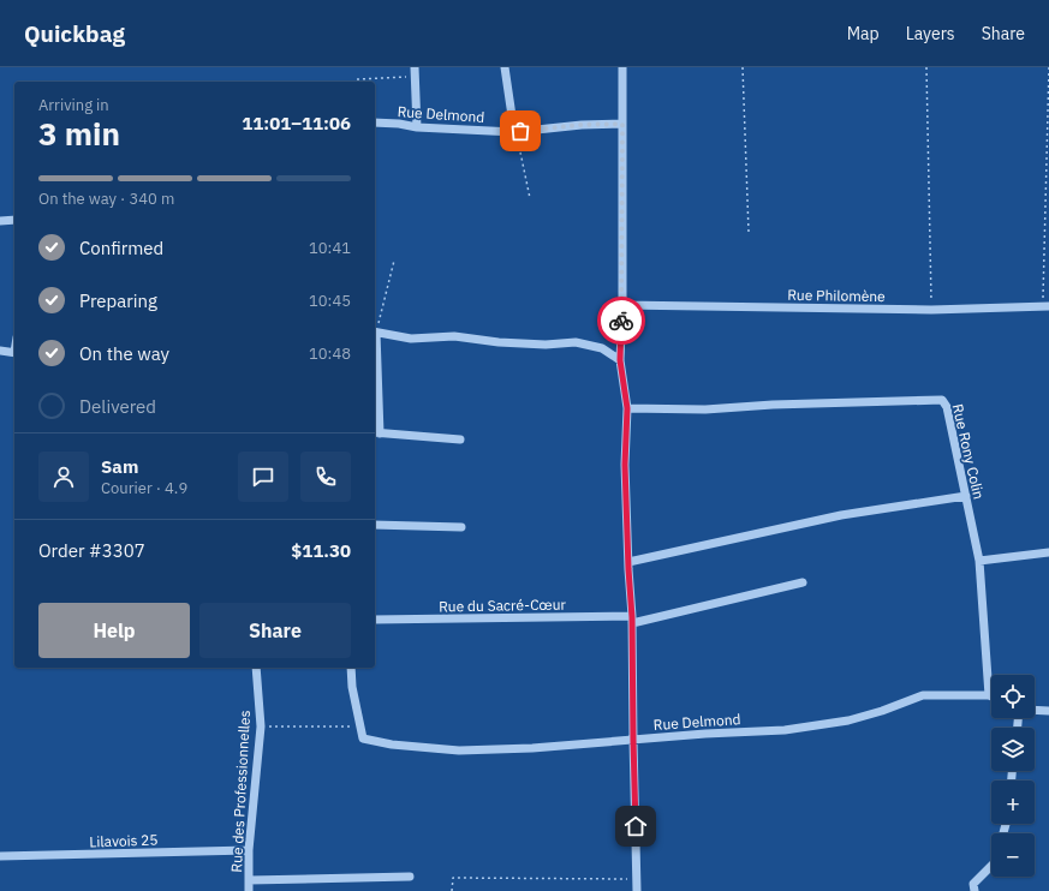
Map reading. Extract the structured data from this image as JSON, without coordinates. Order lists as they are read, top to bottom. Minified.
{"streets":{"street":["Rue Delmond","Rue Philomène","Rue Rony Colin","Rue du Sacré-Cœur","Rue des Professionnelles","Lilavois 25"]},"crossings":[["Rue Delmond","Rue Rony Colin"],["Rue des Professionnelles","Lilavois 25"]],"page":{"header":"Quickbag","nav":["Map","Layers","Share"],"heading":["3 min","Arriving in","11:01–11:06"],"panel":["Sam","Courier · 4.9","Order #3307","$11.30"],"bar":"On the way · 340 m","list":[["Confirmed","10:41"],["Preparing","10:45"],["On the way","10:48"],"Delivered"],"buttons":["Help","Share"],"map_buttons":["+","−"]}}
